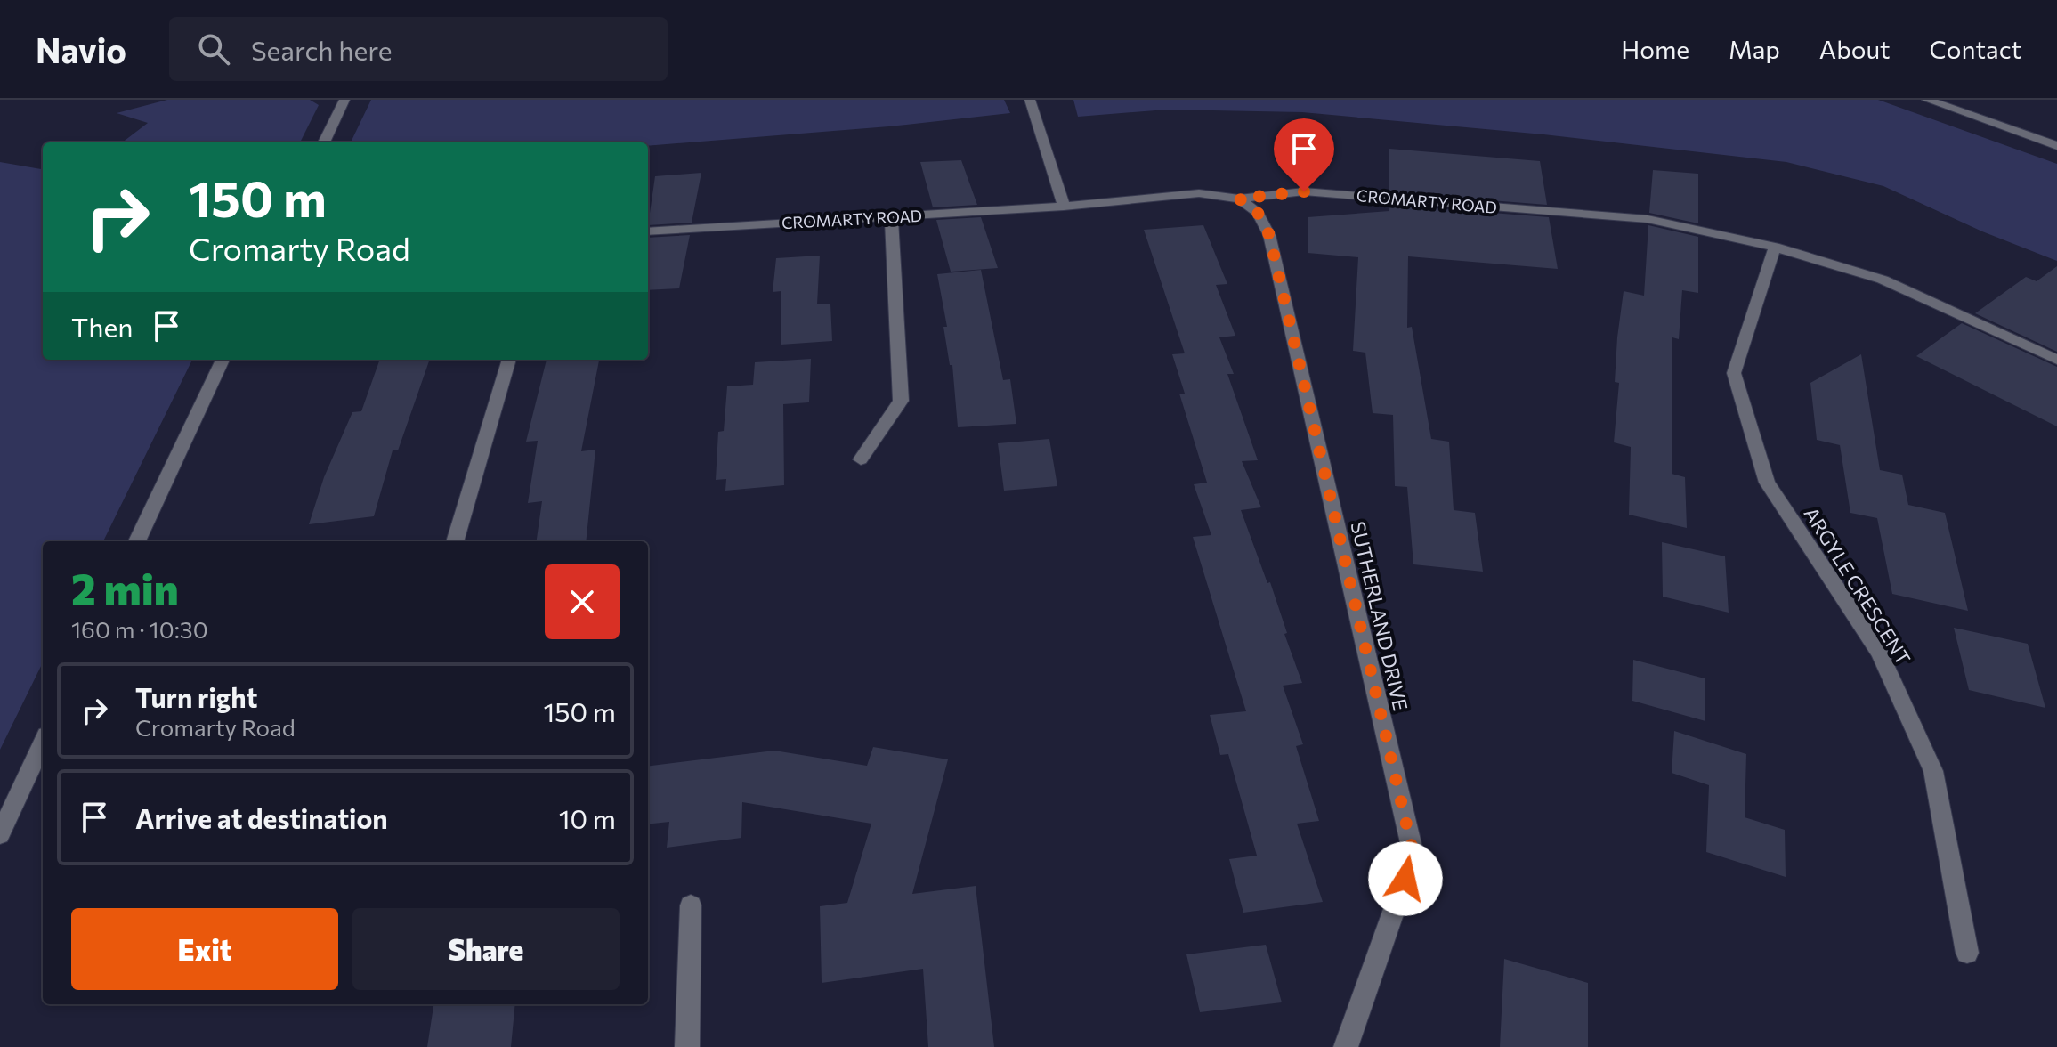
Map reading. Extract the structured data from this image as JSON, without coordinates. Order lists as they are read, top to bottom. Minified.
{"streets":{"street":["CROMARTY ROAD","ARGYLE CRESCENT","SUTHERLAND DRIVE"]},"crossings":[["CROMARTY ROAD","ARGYLE CRESCENT"],["CROMARTY ROAD","SUTHERLAND DRIVE"]],"page":{"header":"Navio","search":"Search here","nav":["Home","Map","About","Contact"],"turn":["150 m","Cromarty Road"],"then":"Then","heading":["2 min","160 m · 10:30"],"list":[{"name":"Turn right","note":"Cromarty Road","value":"150 m"},{"name":"Arrive at destination","value":"10 m"}],"buttons":["Exit","Share"]}}
